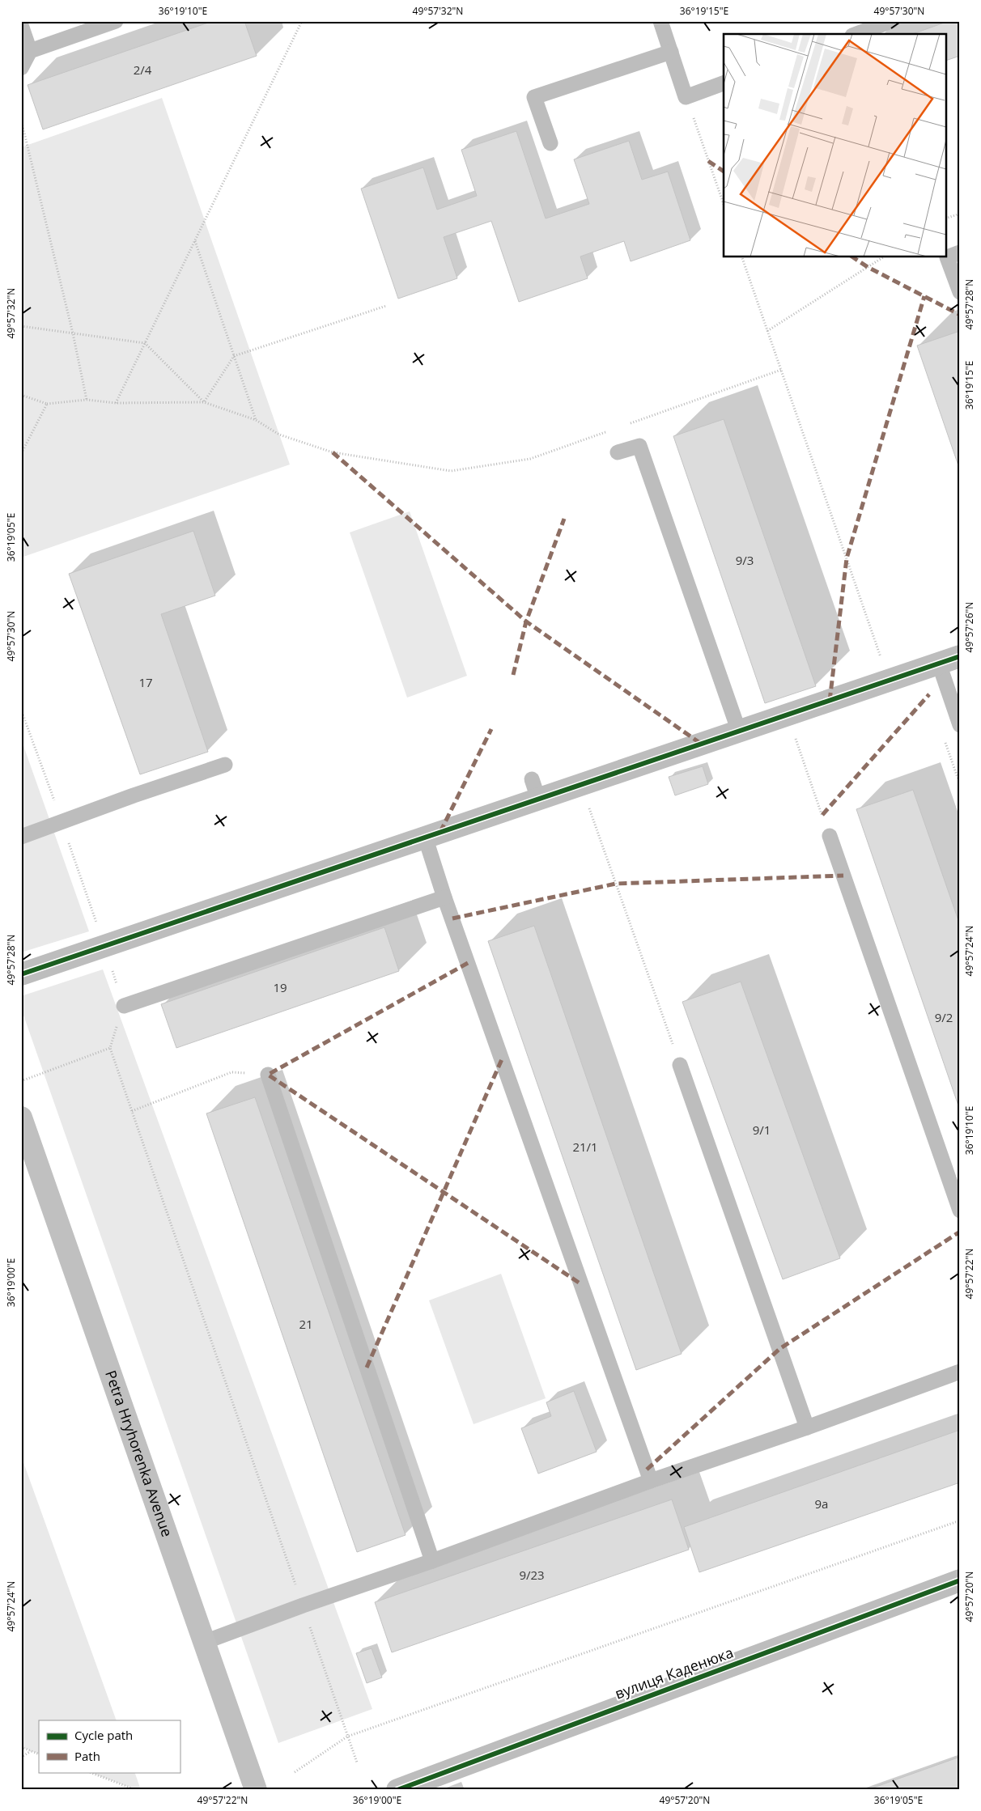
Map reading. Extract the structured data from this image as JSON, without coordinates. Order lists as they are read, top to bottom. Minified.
{"streets":{"main road":["Petra Hryhorenka Аvenue"],"street":["вулиця Каденюка"]},"house_numbers":["2/4","9/3","17","19","9/2","9/1","21/1","21","9а","9/23"],"legend":["Cycle path","Path"],"coordinates":["36°19'10\"E","49°57'32\"N","36°19'15\"E","49°57'30\"N","49°57'28\"N","36°19'05\"E","49°57'26\"N","49°57'24\"N","49°57'22\"N","36°19'00\"E","49°57'20\"N"]}
